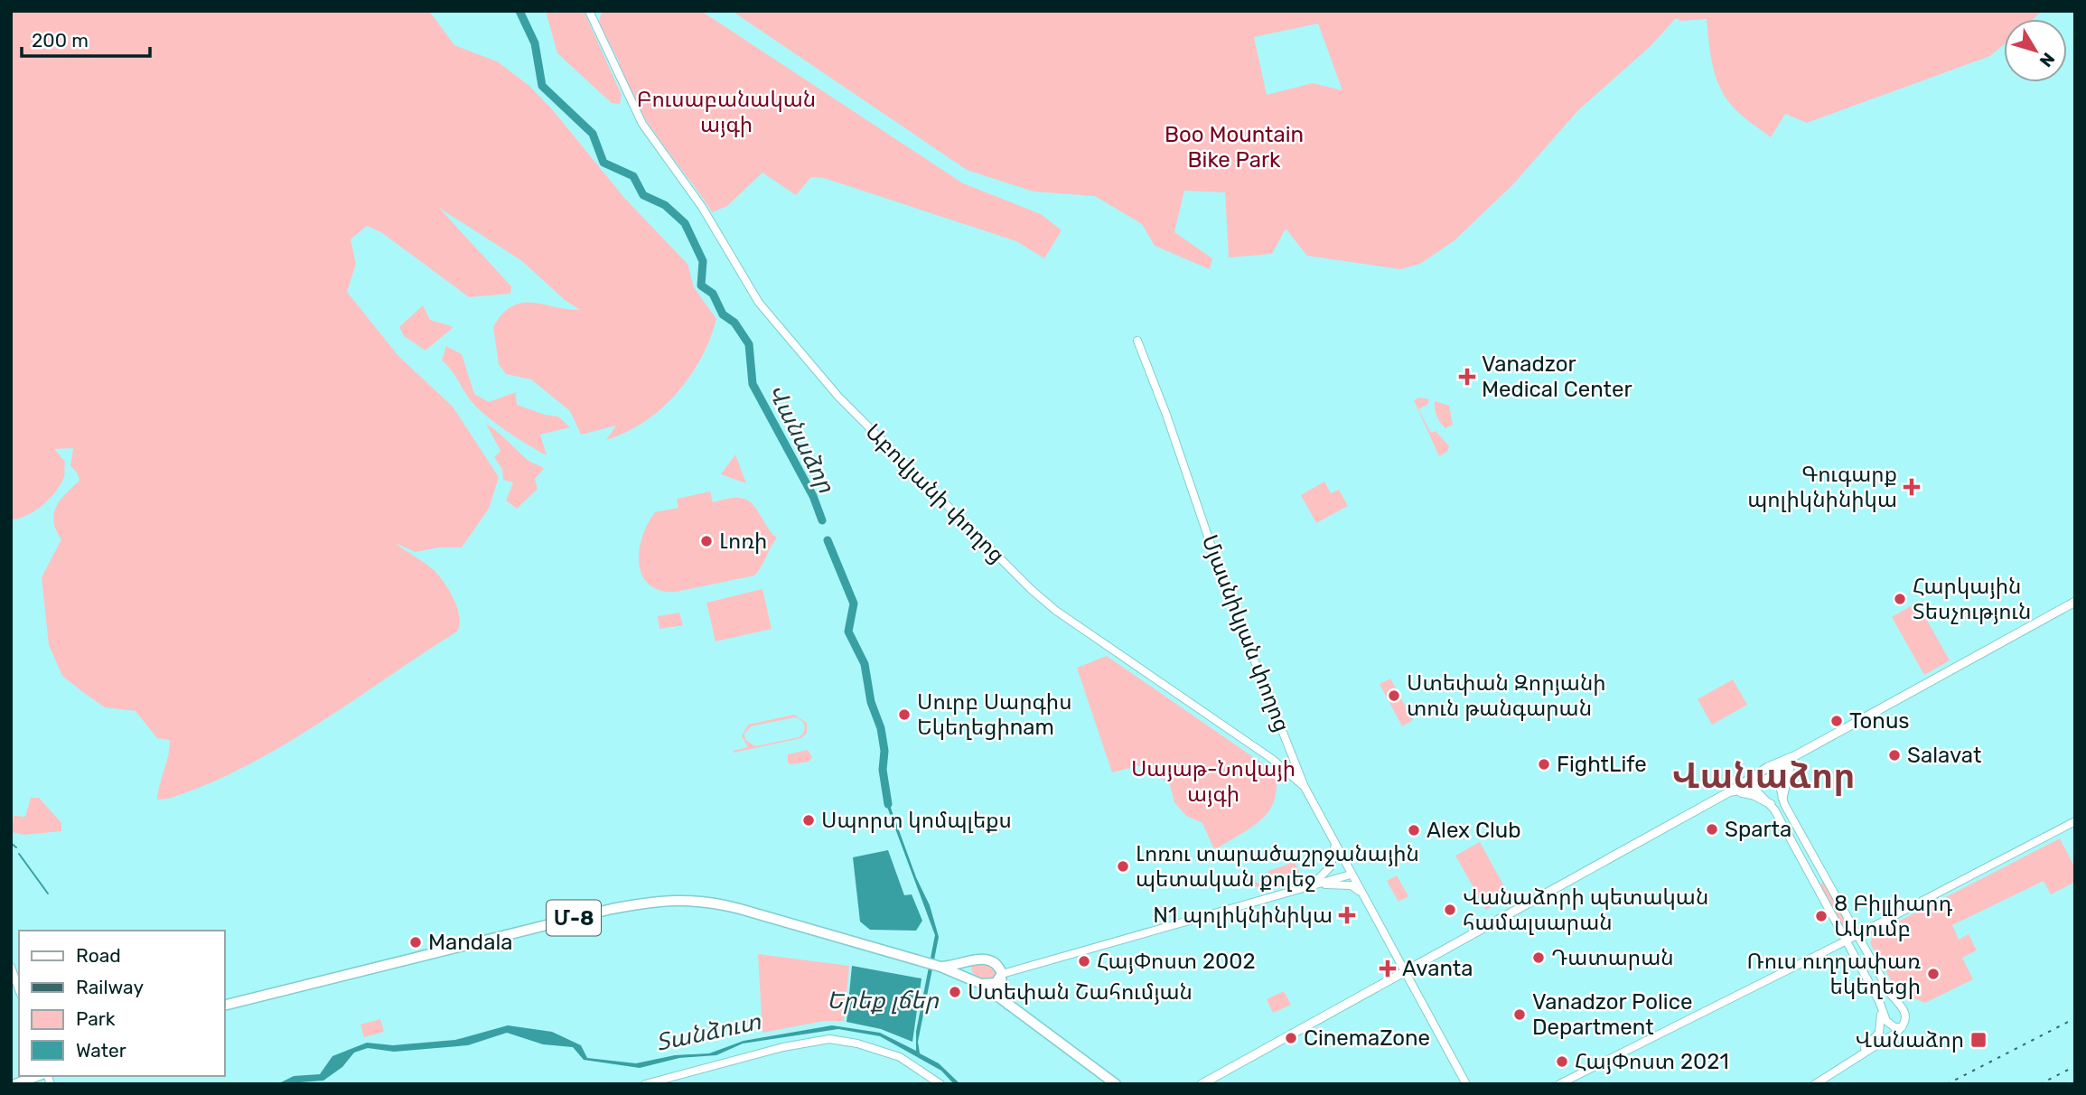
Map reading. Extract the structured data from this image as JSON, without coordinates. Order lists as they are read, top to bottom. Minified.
{"streets":{"highway":["Մ-8"],"street":["Աբովյանի փողոց","Մյասնիկյան փողոց"]},"crossings":[["Աբովյանի փողոց","Մյասնիկյան փողոց"]],"districts":["Վանաձոր"],"water":["Վանաձոր","Երեք լճեր","Տանձուտ"],"parks":["Բուսաբանական այգի","Boo Mountain Bike Park","Սայաթ-Նովայի այգի"],"places":{"health":["Vanadzor Medical Center","Գուգարք պոլիկնինիկա","N1 պոլիկնինիկա","Avanta"],"other":["Լոռի","Հարկային Տեսչություն","Ստեփան Զորյանի տուն թանգարան","Սուրբ Սարգիս Եկեղեցիnam","Tonus","Salavat","FightLife","Սպորտ կոմպլեքս","Sparta","Alex Club","Լոռու տարածաշրջանային պետական քոլեջ","Վանաձորի պետական համալսարան","8 Բիլլիարդ Ակումբ","Mandala","Դատարան","ՀայՓոստ 2002","Ռուս ուղղափառ եկեղեցի","Ստեփան Շահումյան","Vanadzor Police Department","CinemaZone","ՀայՓոստ 2021"],"transit":["Վանաձոր"]},"legend":["Road","Railway","Park","Water"],"scale_bar":"200 m","north":"bottom right"}
